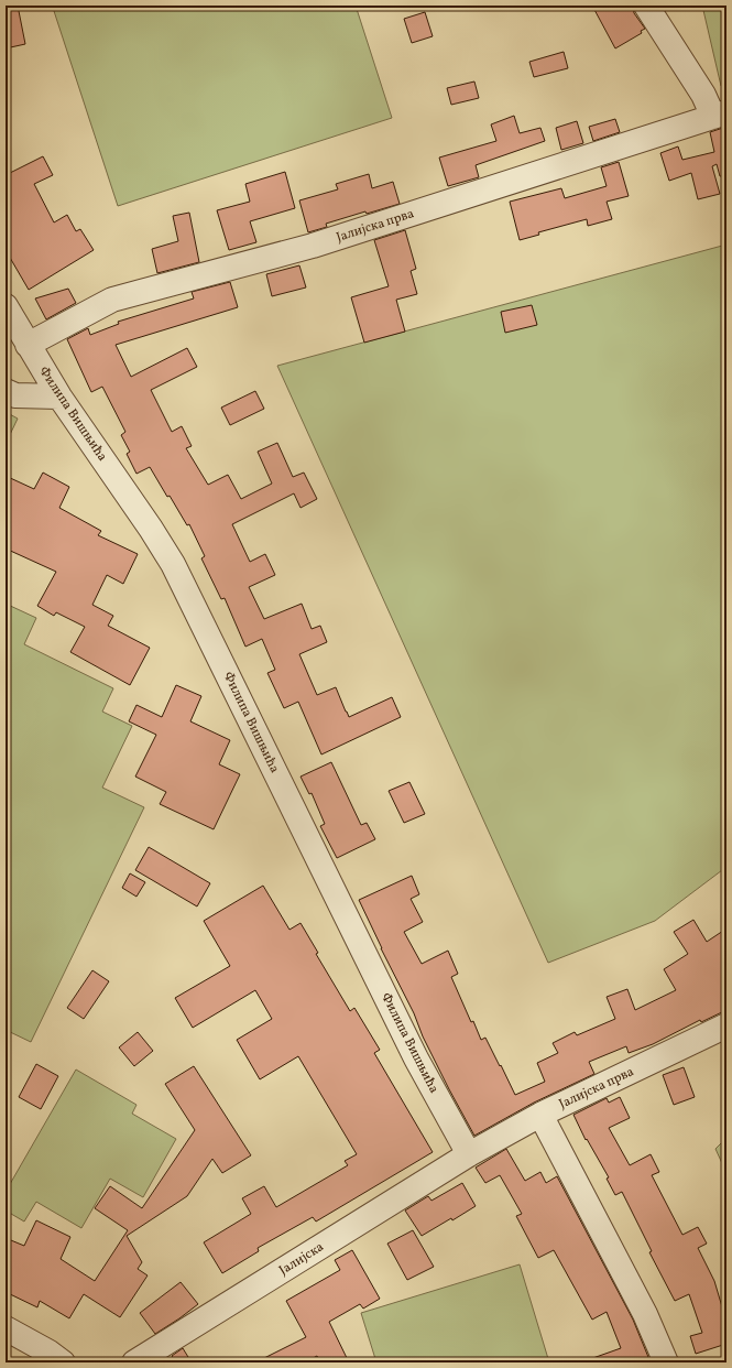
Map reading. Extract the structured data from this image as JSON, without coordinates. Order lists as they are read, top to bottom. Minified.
{"streets":{"street":["Јалијска прва","Филипа Вишњића","Јалијска"]},"crossings":[["Јалијска прва","Филипа Вишњића"],["Јалијска прва","Јалијска"],["Филипа Вишњића","Јалијска"]]}
